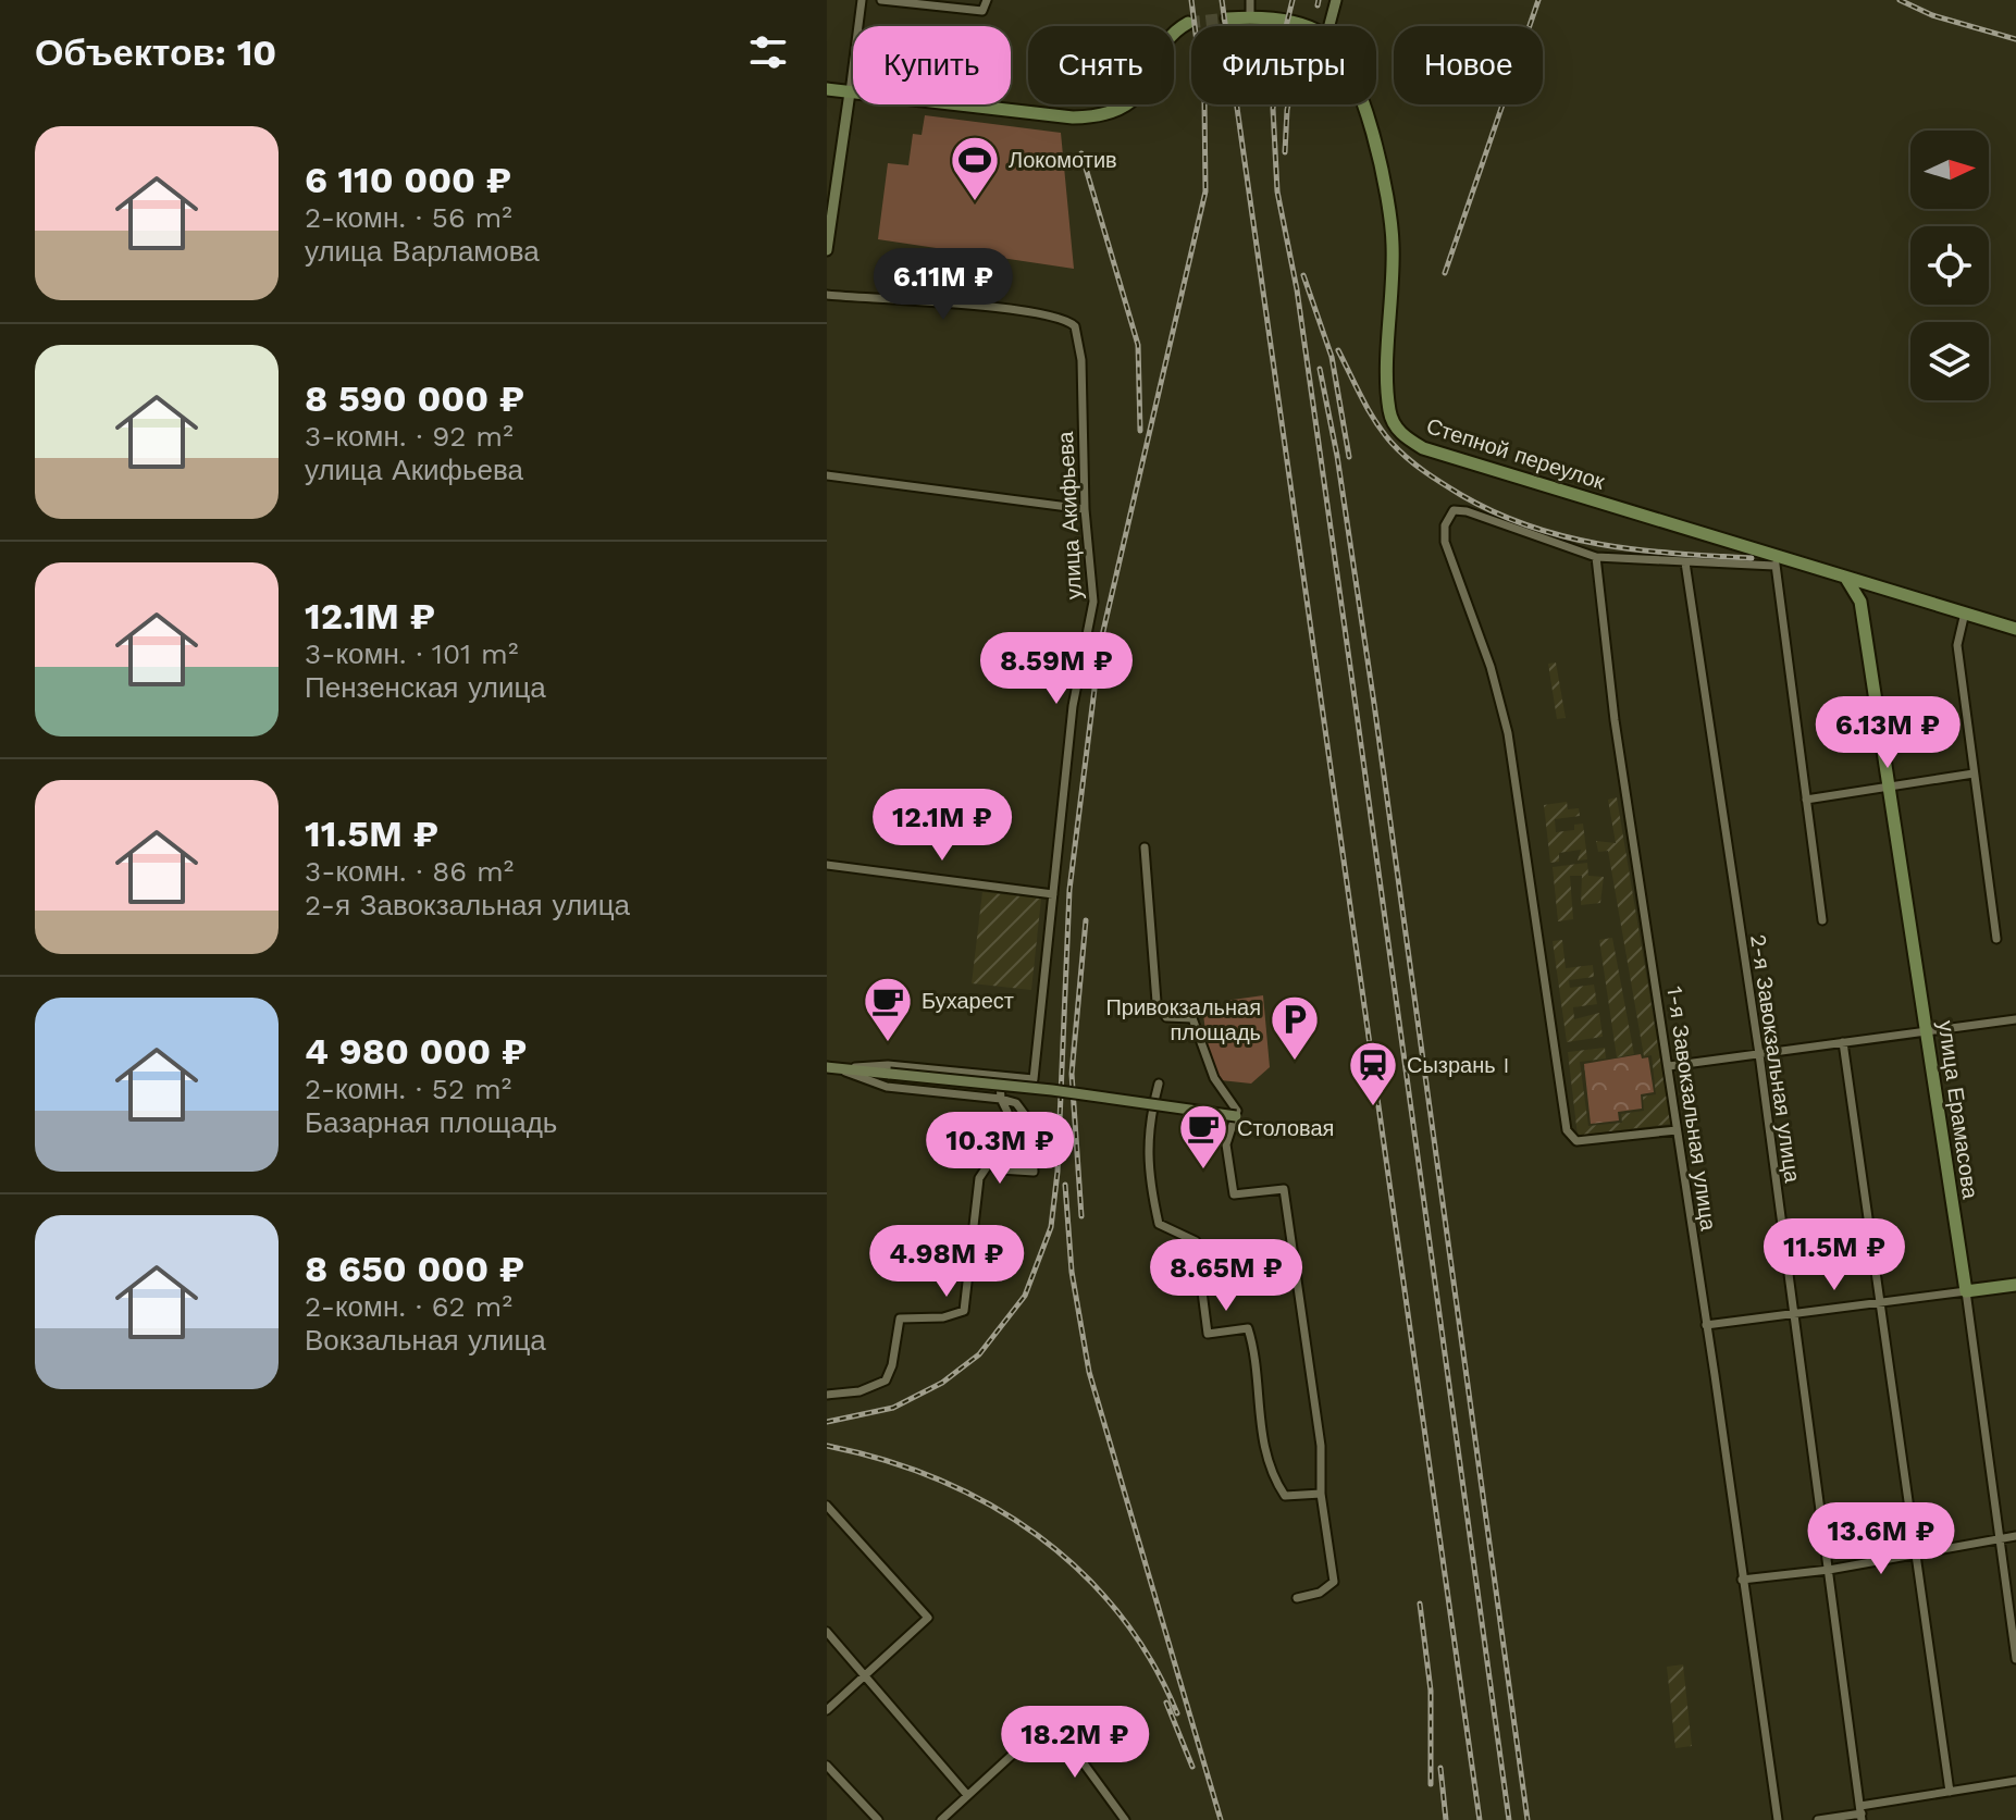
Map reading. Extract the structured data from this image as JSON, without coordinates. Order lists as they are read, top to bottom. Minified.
{"streets":{"main road":["Степной переулок","улица Ерамасова"],"street":["улица Акифьева","2-я Завокзальная улица","1-я Завокзальная улица"]},"crossings":[["Степной переулок","улица Ерамасова"]],"places":{"sports":["Локомотив"],"cafe":["Бухарест","Столовая"],"parking":["Привокзальная площадь"],"station":["Сызрань I"]},"north":"right","page":{"heading":"Объектов: 10","chip":["Купить","Снять","Фильтры","Новое"],"list":[{"name":"6 110 000 ₽","note":"2-комн. · 56 m² · улица Варламова"},{"name":"8 590 000 ₽","note":"3-комн. · 92 m² · улица Акифьева"},{"name":"12.1M ₽","note":"3-комн. · 101 m² · Пензенская улица"},{"name":"11.5M ₽","note":"3-комн. · 86 m² · 2-я Завокзальная улица"},{"name":"4 980 000 ₽","note":"2-комн. · 52 m² · Базарная площадь"},{"name":"8 650 000 ₽","note":"2-комн. · 62 m² · Вокзальная улица"}],"price":["6.11M ₽","8.59M ₽","6.13M ₽","12.1M ₽","10.3M ₽","11.5M ₽","4.98M ₽","8.65M ₽","13.6M ₽","18.2M ₽"]}}
